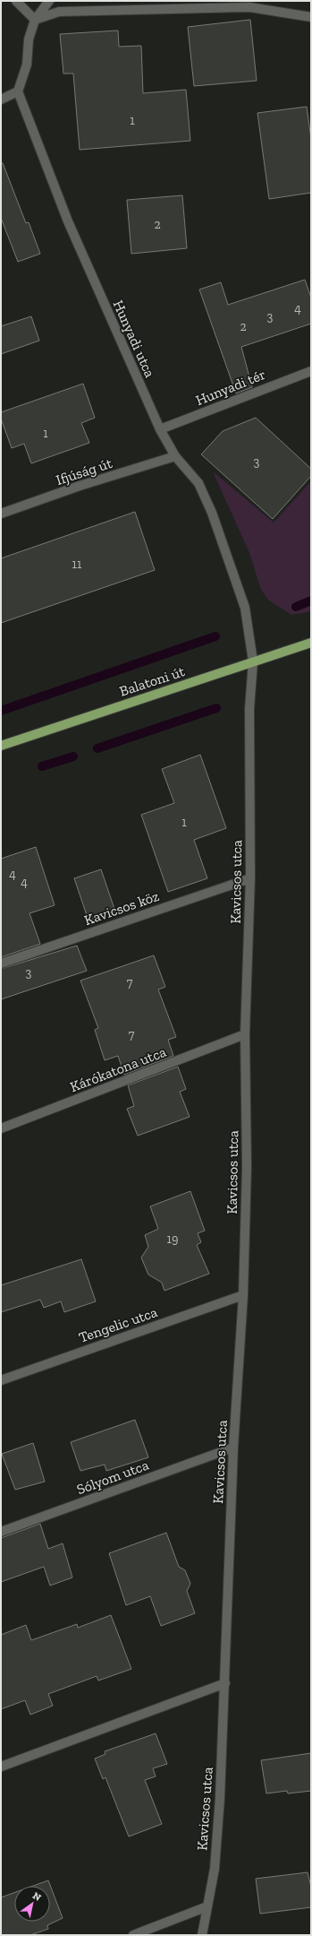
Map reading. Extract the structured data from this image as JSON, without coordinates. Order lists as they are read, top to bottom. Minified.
{"streets":{"main road":["Balatoni út"],"street":["Hunyadi utca","Hunyadi tér","Ifjúság út","Kavicsos utca","Kavicsos köz","Kárókatona utca","Tengelic utca","Sólyom utca"]},"crossings":[["Hunyadi utca","Hunyadi tér"],["Hunyadi utca","Ifjúság út"],["Hunyadi utca","Balatoni út"],["Hunyadi utca","Kavicsos utca"],["Balatoni út","Kavicsos utca"],["Kavicsos utca","Kavicsos köz"],["Kavicsos utca","Kárókatona utca"],["Kavicsos utca","Tengelic utca"],["Kavicsos utca","Sólyom utca"]],"house_numbers":["1","2","4","3","2","1","3","11","1","4","4","3","7","7","19"],"north":"top right"}
